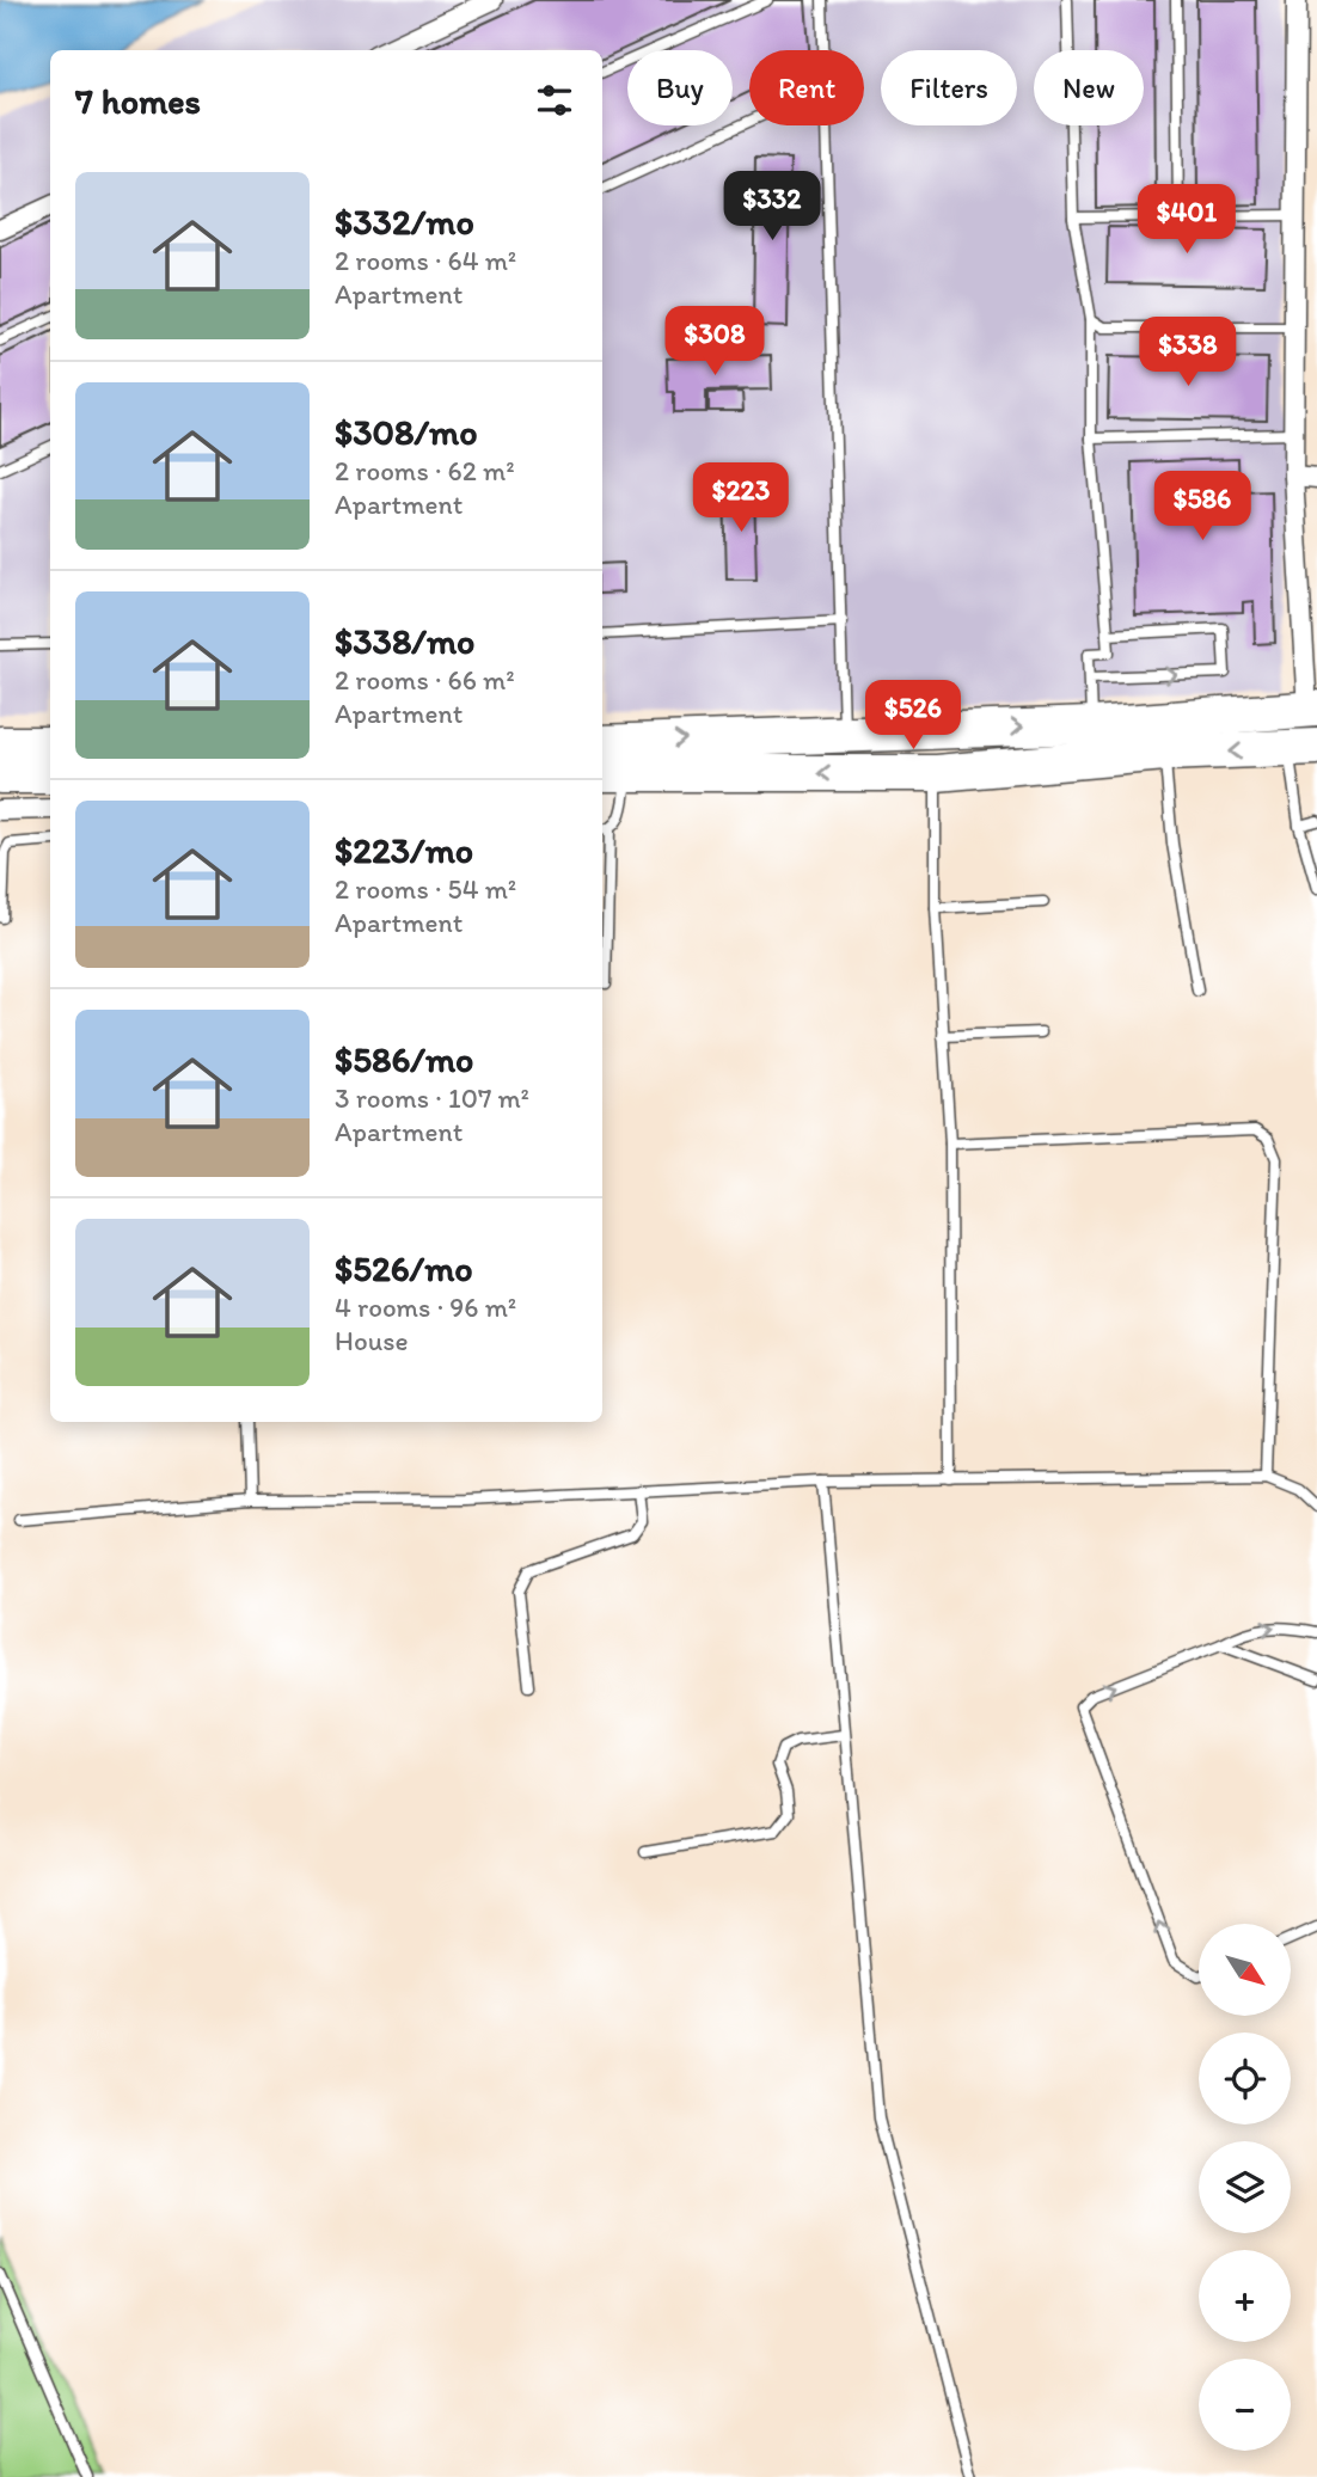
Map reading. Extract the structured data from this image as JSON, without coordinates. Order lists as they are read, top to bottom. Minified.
{"north":"bottom right","page":{"chip":["Buy","Rent","Filters","New"],"heading":"7 homes","list":[{"name":"$332/mo","note":"2 rooms · 64 m² · Apartment"},{"name":"$308/mo","note":"2 rooms · 62 m² · Apartment"},{"name":"$338/mo","note":"2 rooms · 66 m² · Apartment"},{"name":"$223/mo","note":"2 rooms · 54 m² · Apartment"},{"name":"$586/mo","note":"3 rooms · 107 m² · Apartment"},{"name":"$526/mo","note":"4 rooms · 96 m² · House"}],"price":["$332","$401","$308","$338","$223","$586","$526"],"map_buttons":["+","−"]}}
